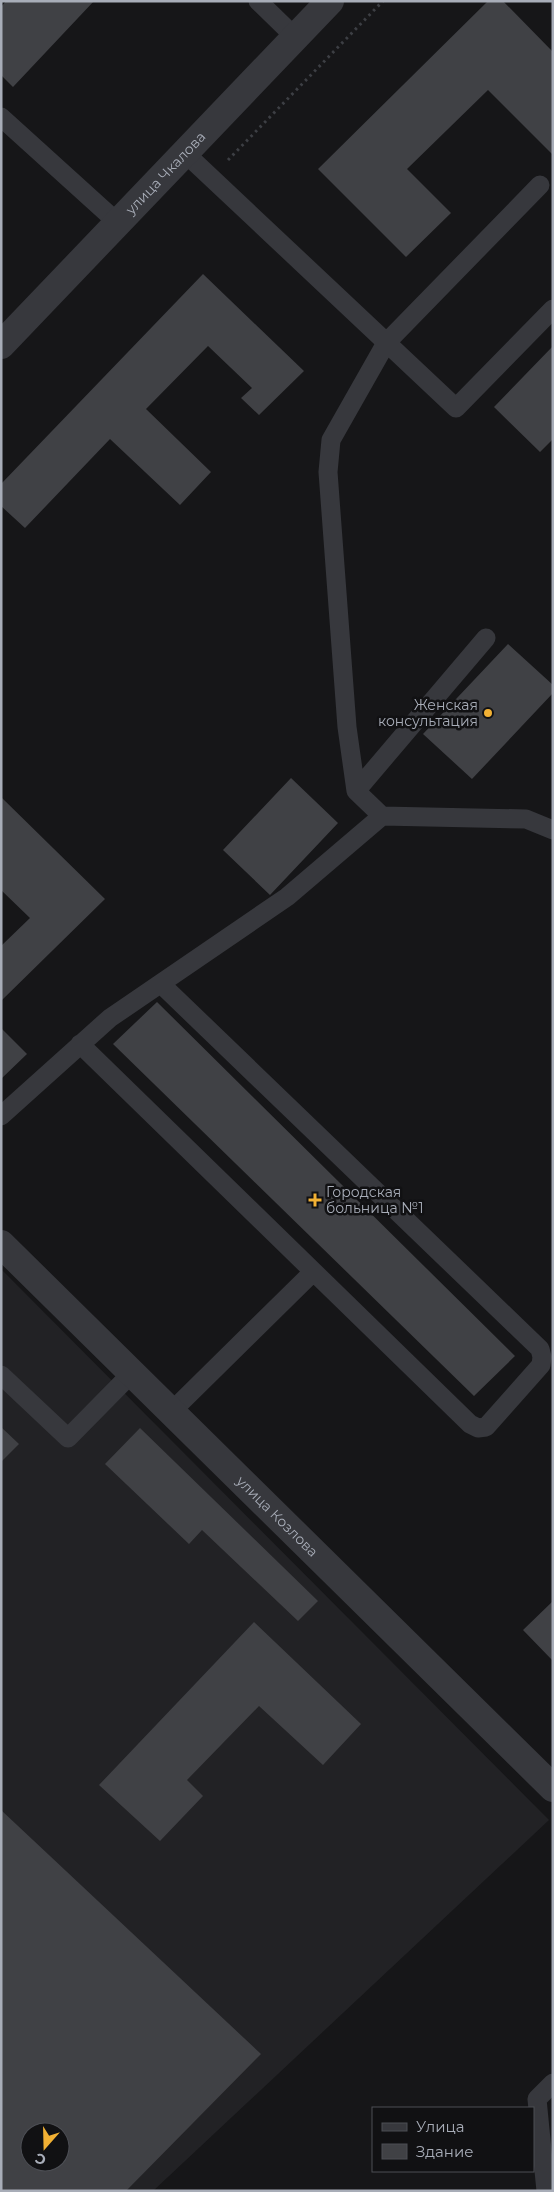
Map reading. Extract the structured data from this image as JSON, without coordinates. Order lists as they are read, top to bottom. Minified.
{"streets":{"street":["улица Чкалова","улица Козлова"]},"places":{"other":["Женская консультация"],"health":["Городская больница №1"]},"legend":["Улица","Здание"],"north":"bottom"}
